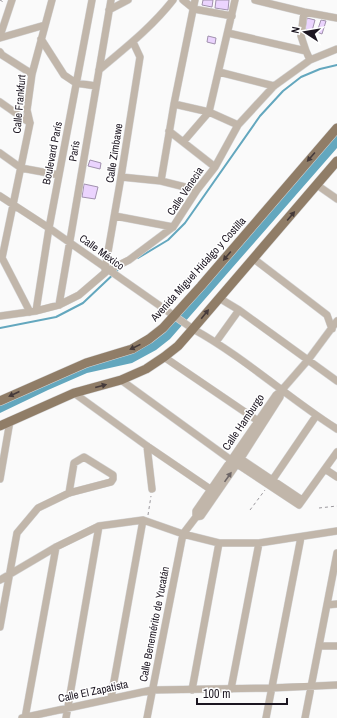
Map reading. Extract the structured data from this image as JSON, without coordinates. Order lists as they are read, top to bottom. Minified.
{"streets":{"main road":["Avenida Miguel Hidalgo y Costilla"],"street":["Calle Frankfurt","París","Boulevard París","Calle Zimbawe","Calle Venecia","Calle México","Calle Hamburgo","Calle Benemérito de Yucatán","Calle El Zapatista"]},"crossings":[["Calle Frankfurt","Calle México"],["París","Calle Venecia"],["París","Calle México"],["Boulevard París","Calle Venecia"],["Boulevard París","Calle México"],["Calle Zimbawe","Calle Venecia"],["Calle Zimbawe","Calle México"],["Calle Venecia","Calle México"],["Calle México","Avenida Miguel Hidalgo y Costilla"],["Calle México","Calle Hamburgo"],["Calle Hamburgo","Calle Benemérito de Yucatán"],["Calle Benemérito de Yucatán","Calle El Zapatista"]],"scale_bar":"100 m","north":"left"}
